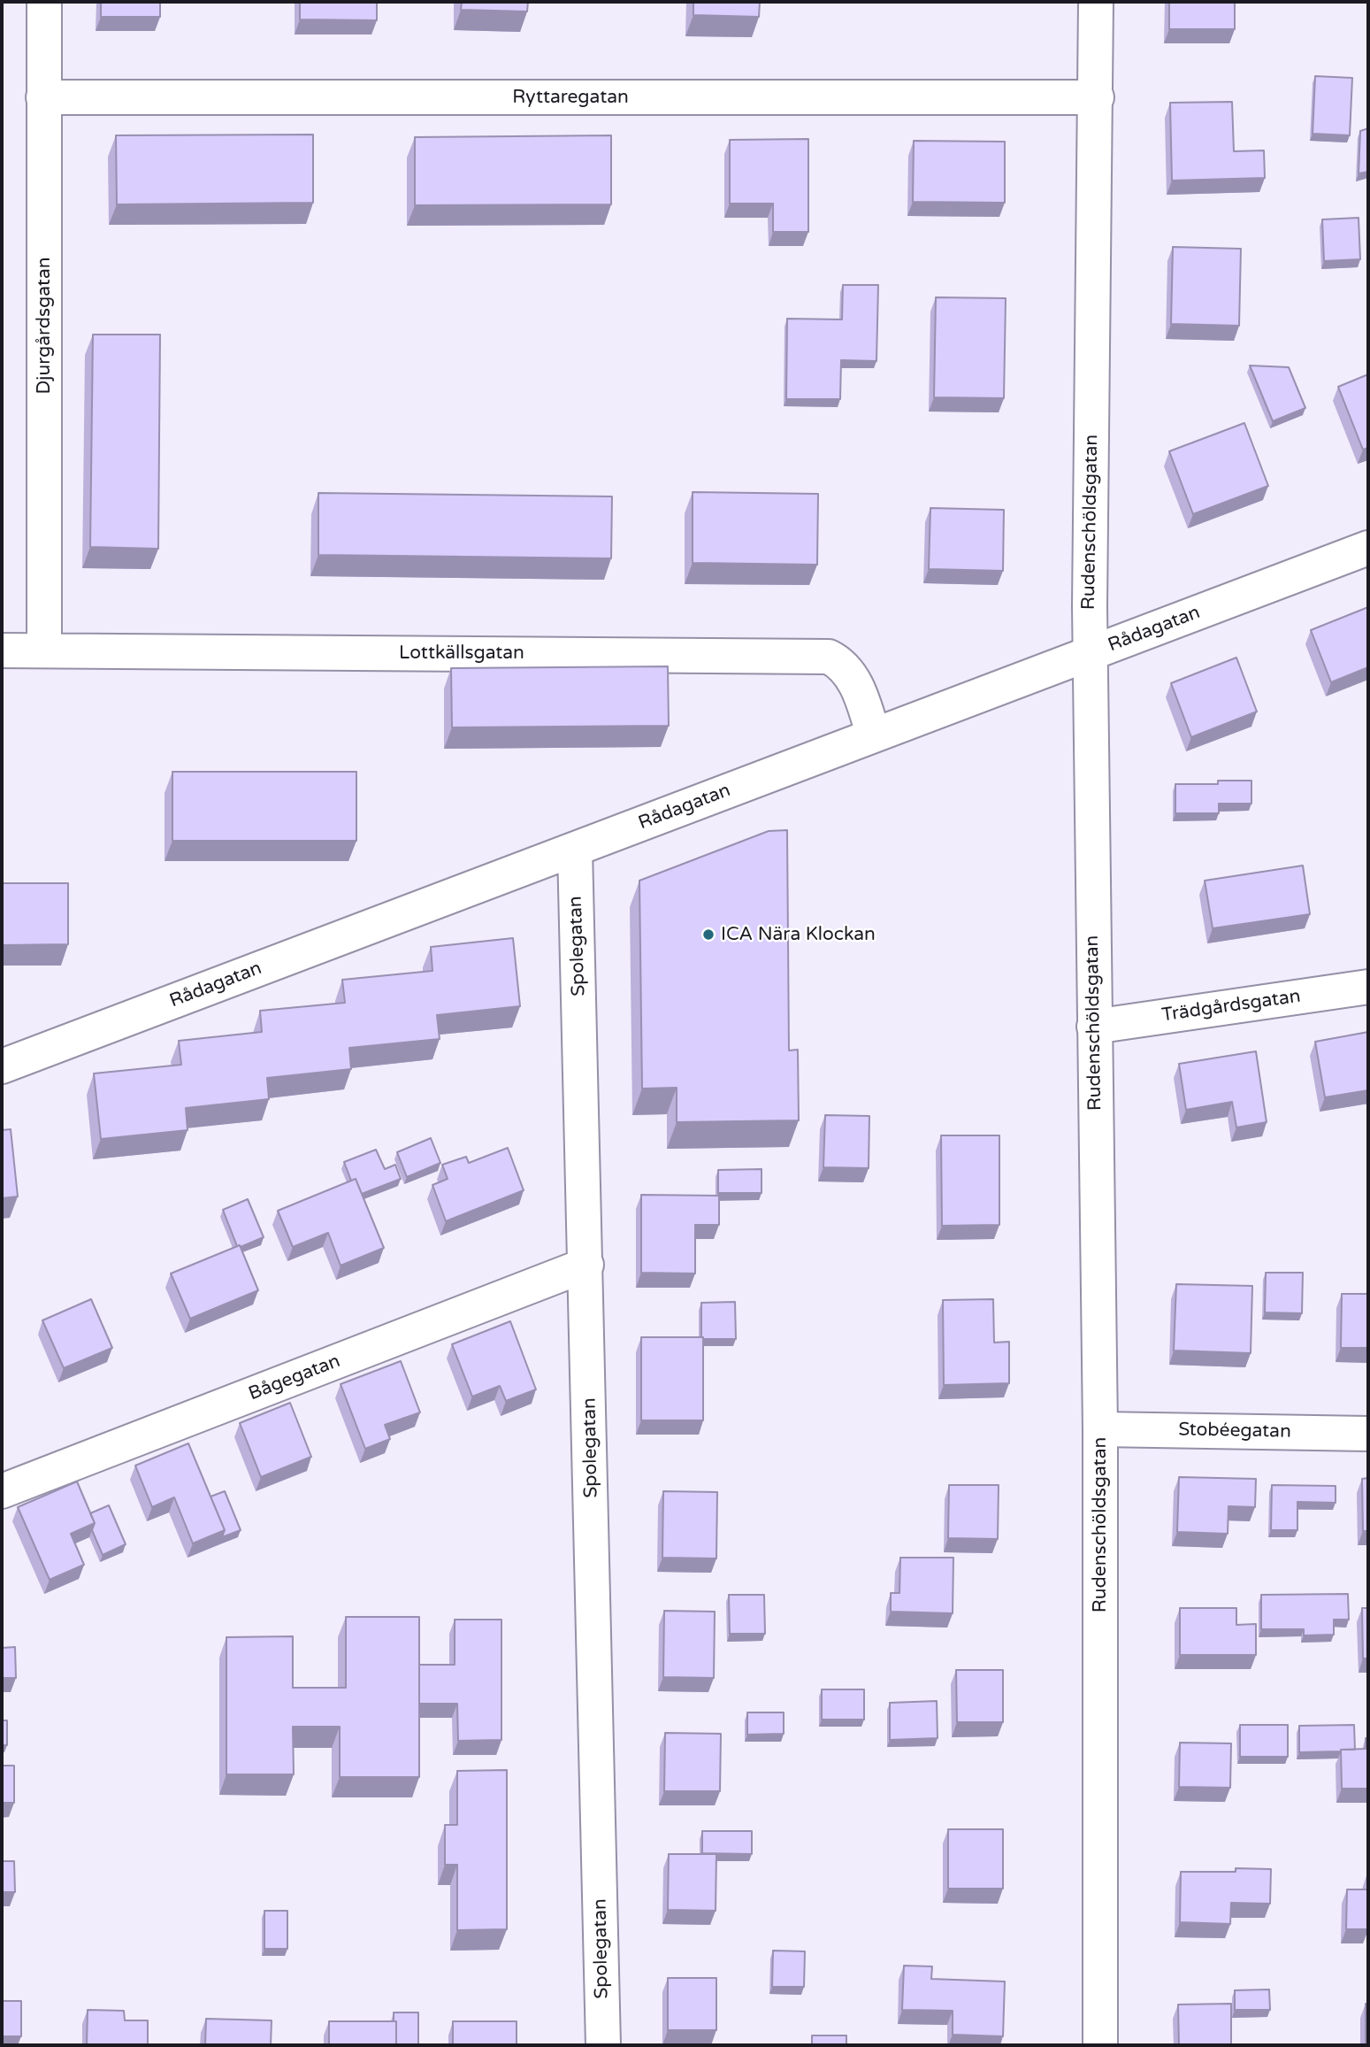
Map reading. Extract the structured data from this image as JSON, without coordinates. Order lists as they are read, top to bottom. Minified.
{"streets":{"street":["Ryttaregatan","Djurgårdsgatan","Rudenschöldsgatan","Rådagatan","Lottkällsgatan","Spolegatan","Trädgårdsgatan","Bågegatan","Stobéegatan"]},"crossings":[["Ryttaregatan","Djurgårdsgatan"],["Ryttaregatan","Rudenschöldsgatan"],["Djurgårdsgatan","Lottkällsgatan"],["Rudenschöldsgatan","Rådagatan"],["Rudenschöldsgatan","Trädgårdsgatan"],["Rudenschöldsgatan","Stobéegatan"],["Rådagatan","Lottkällsgatan"],["Rådagatan","Spolegatan"],["Spolegatan","Bågegatan"]],"places":["ICA Nära Klockan"]}
